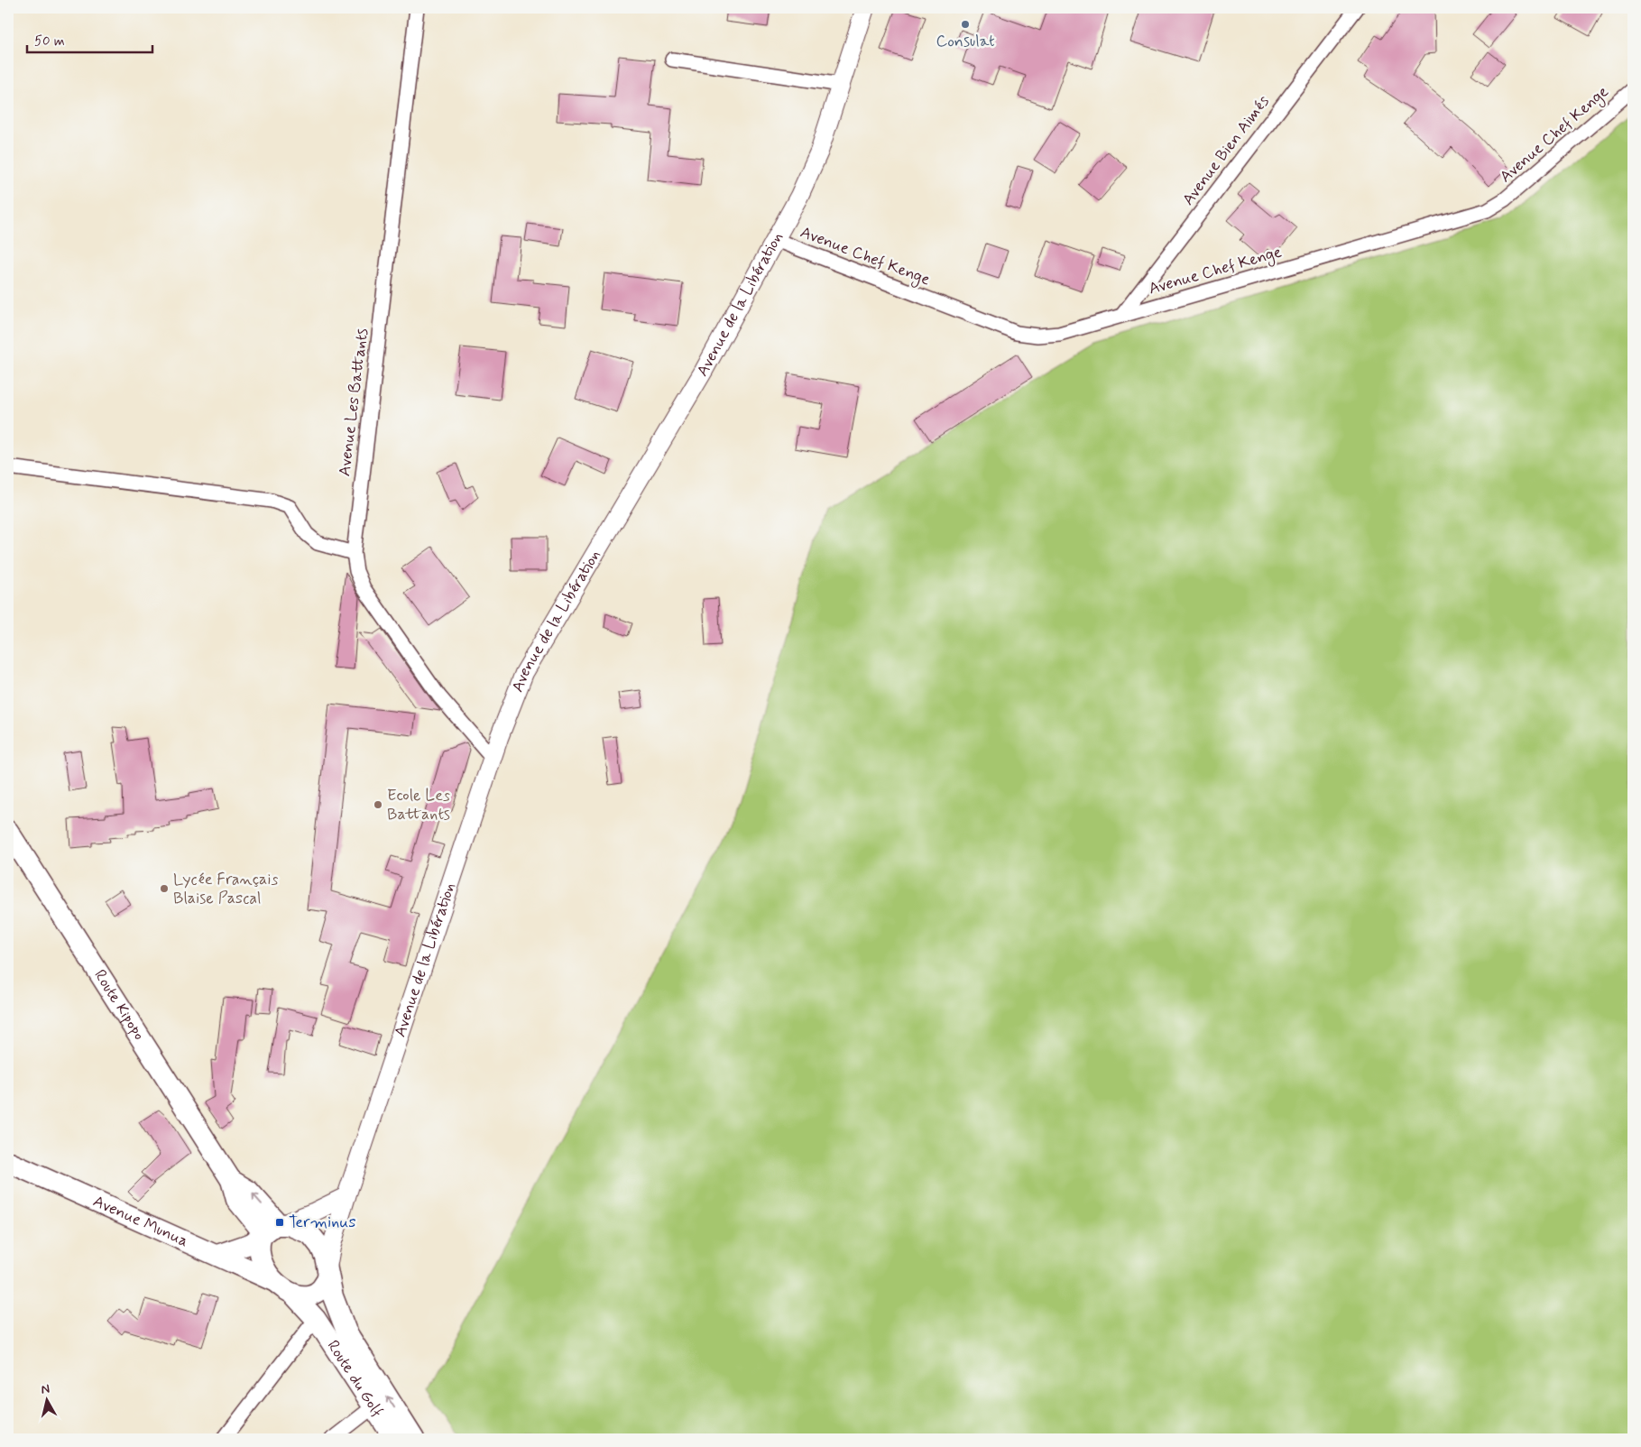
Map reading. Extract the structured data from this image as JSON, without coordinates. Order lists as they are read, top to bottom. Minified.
{"streets":{"main road":["Route Kipopo","Avenue Munua","Route du Golf"],"street":["Avenue Chef Kenge","Avenue Bien Aimés","Avenue de la Libération","Avenue Les Battants"]},"crossings":[["Avenue Chef Kenge","Avenue Bien Aimés"],["Avenue Chef Kenge","Avenue de la Libération"],["Avenue de la Libération","Avenue Les Battants"],["Avenue de la Libération","Route Kipopo"],["Avenue de la Libération","Avenue Munua"],["Route Kipopo","Avenue Munua"]],"places":{"other":["Consulat","Ecole Les Battants","Lycée Français Blaise Pascal"],"transit":["Terminus"]},"scale_bar":"50 m","north":"top"}
